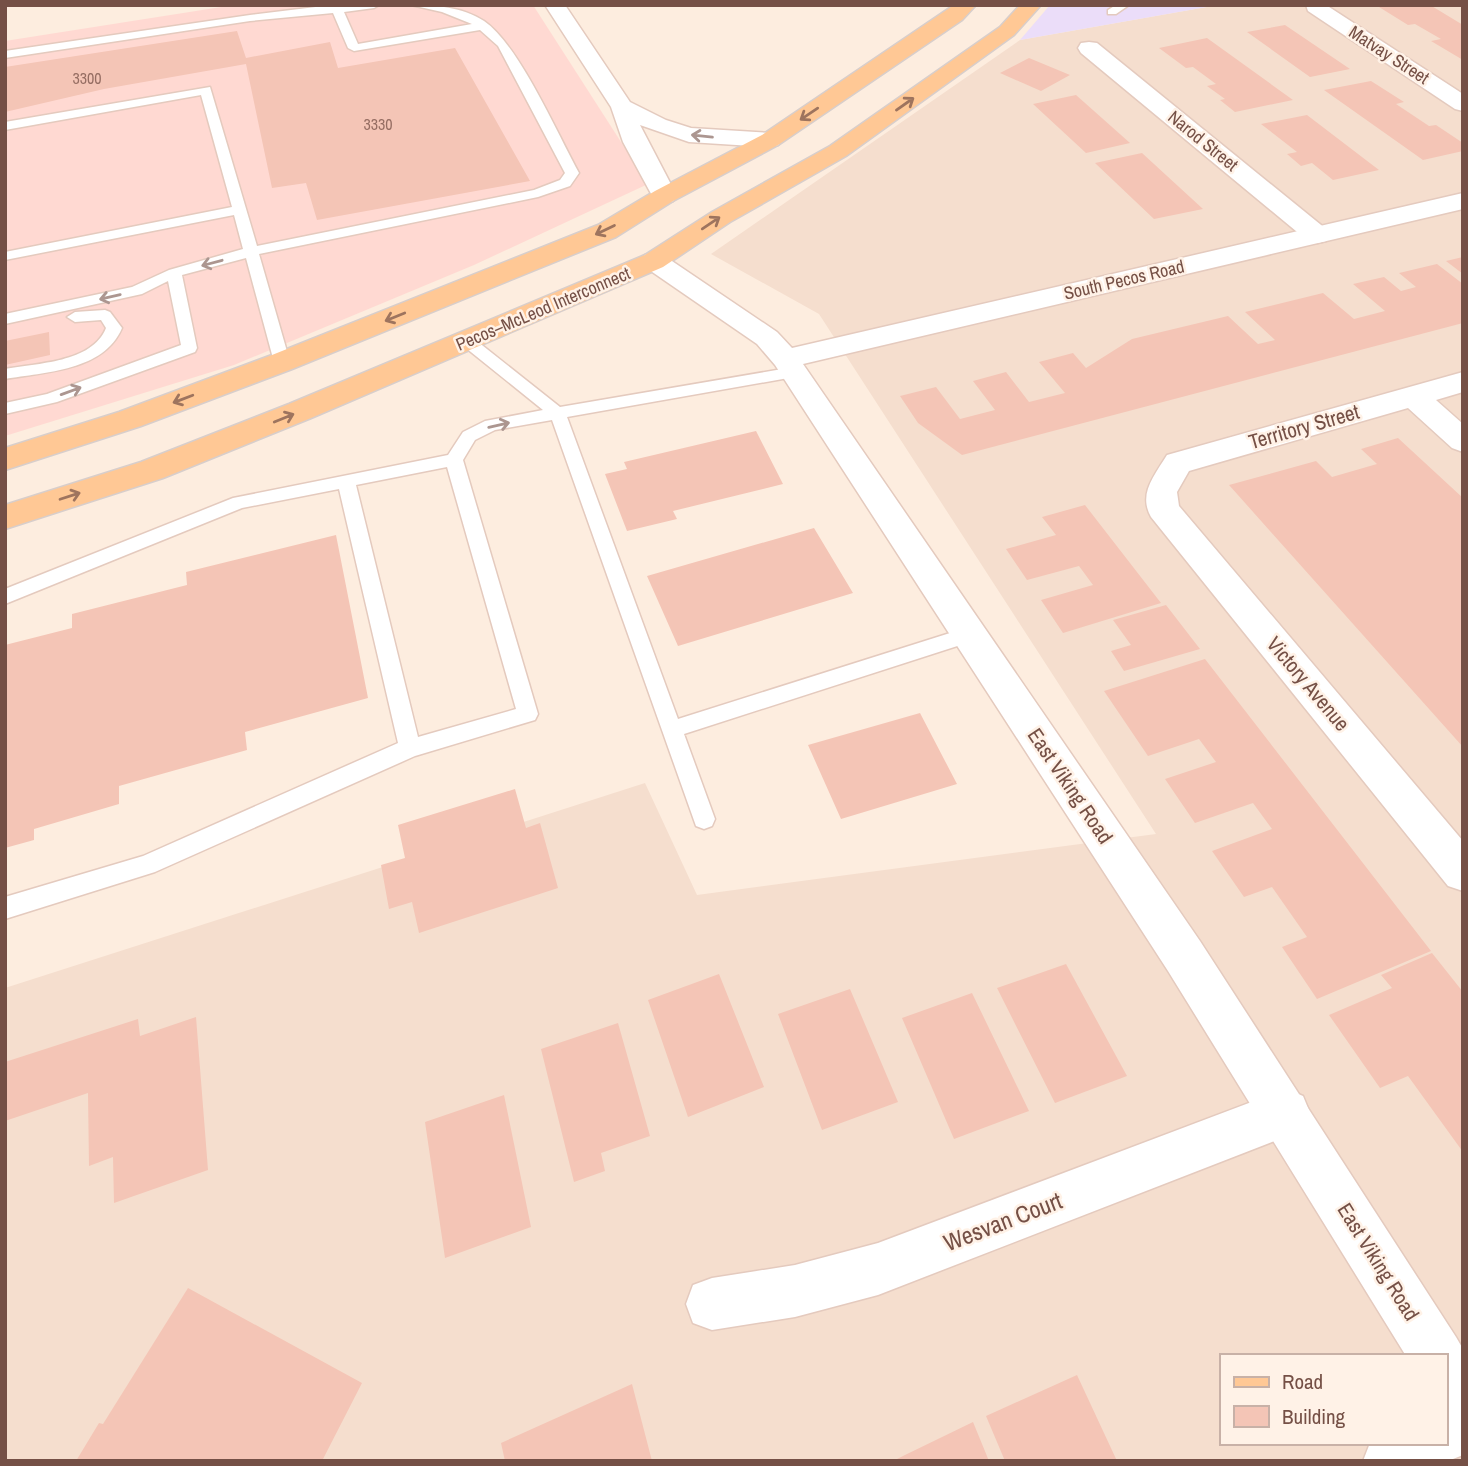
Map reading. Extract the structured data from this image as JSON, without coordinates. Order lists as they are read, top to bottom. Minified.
{"streets":{"main road":["Pecos–McLeod Interconnect"],"street":["Matvay Street","Narod Street","South Pecos Road","Territory Street","Victory Avenue","East Viking Road","Wesvan Court"]},"crossings":[["Narod Street","South Pecos Road"],["South Pecos Road","East Viking Road"],["Pecos–McLeod Interconnect","East Viking Road"],["Territory Street","Victory Avenue"],["East Viking Road","Wesvan Court"]],"house_numbers":["3300","3330"],"legend":["Road","Building"]}
